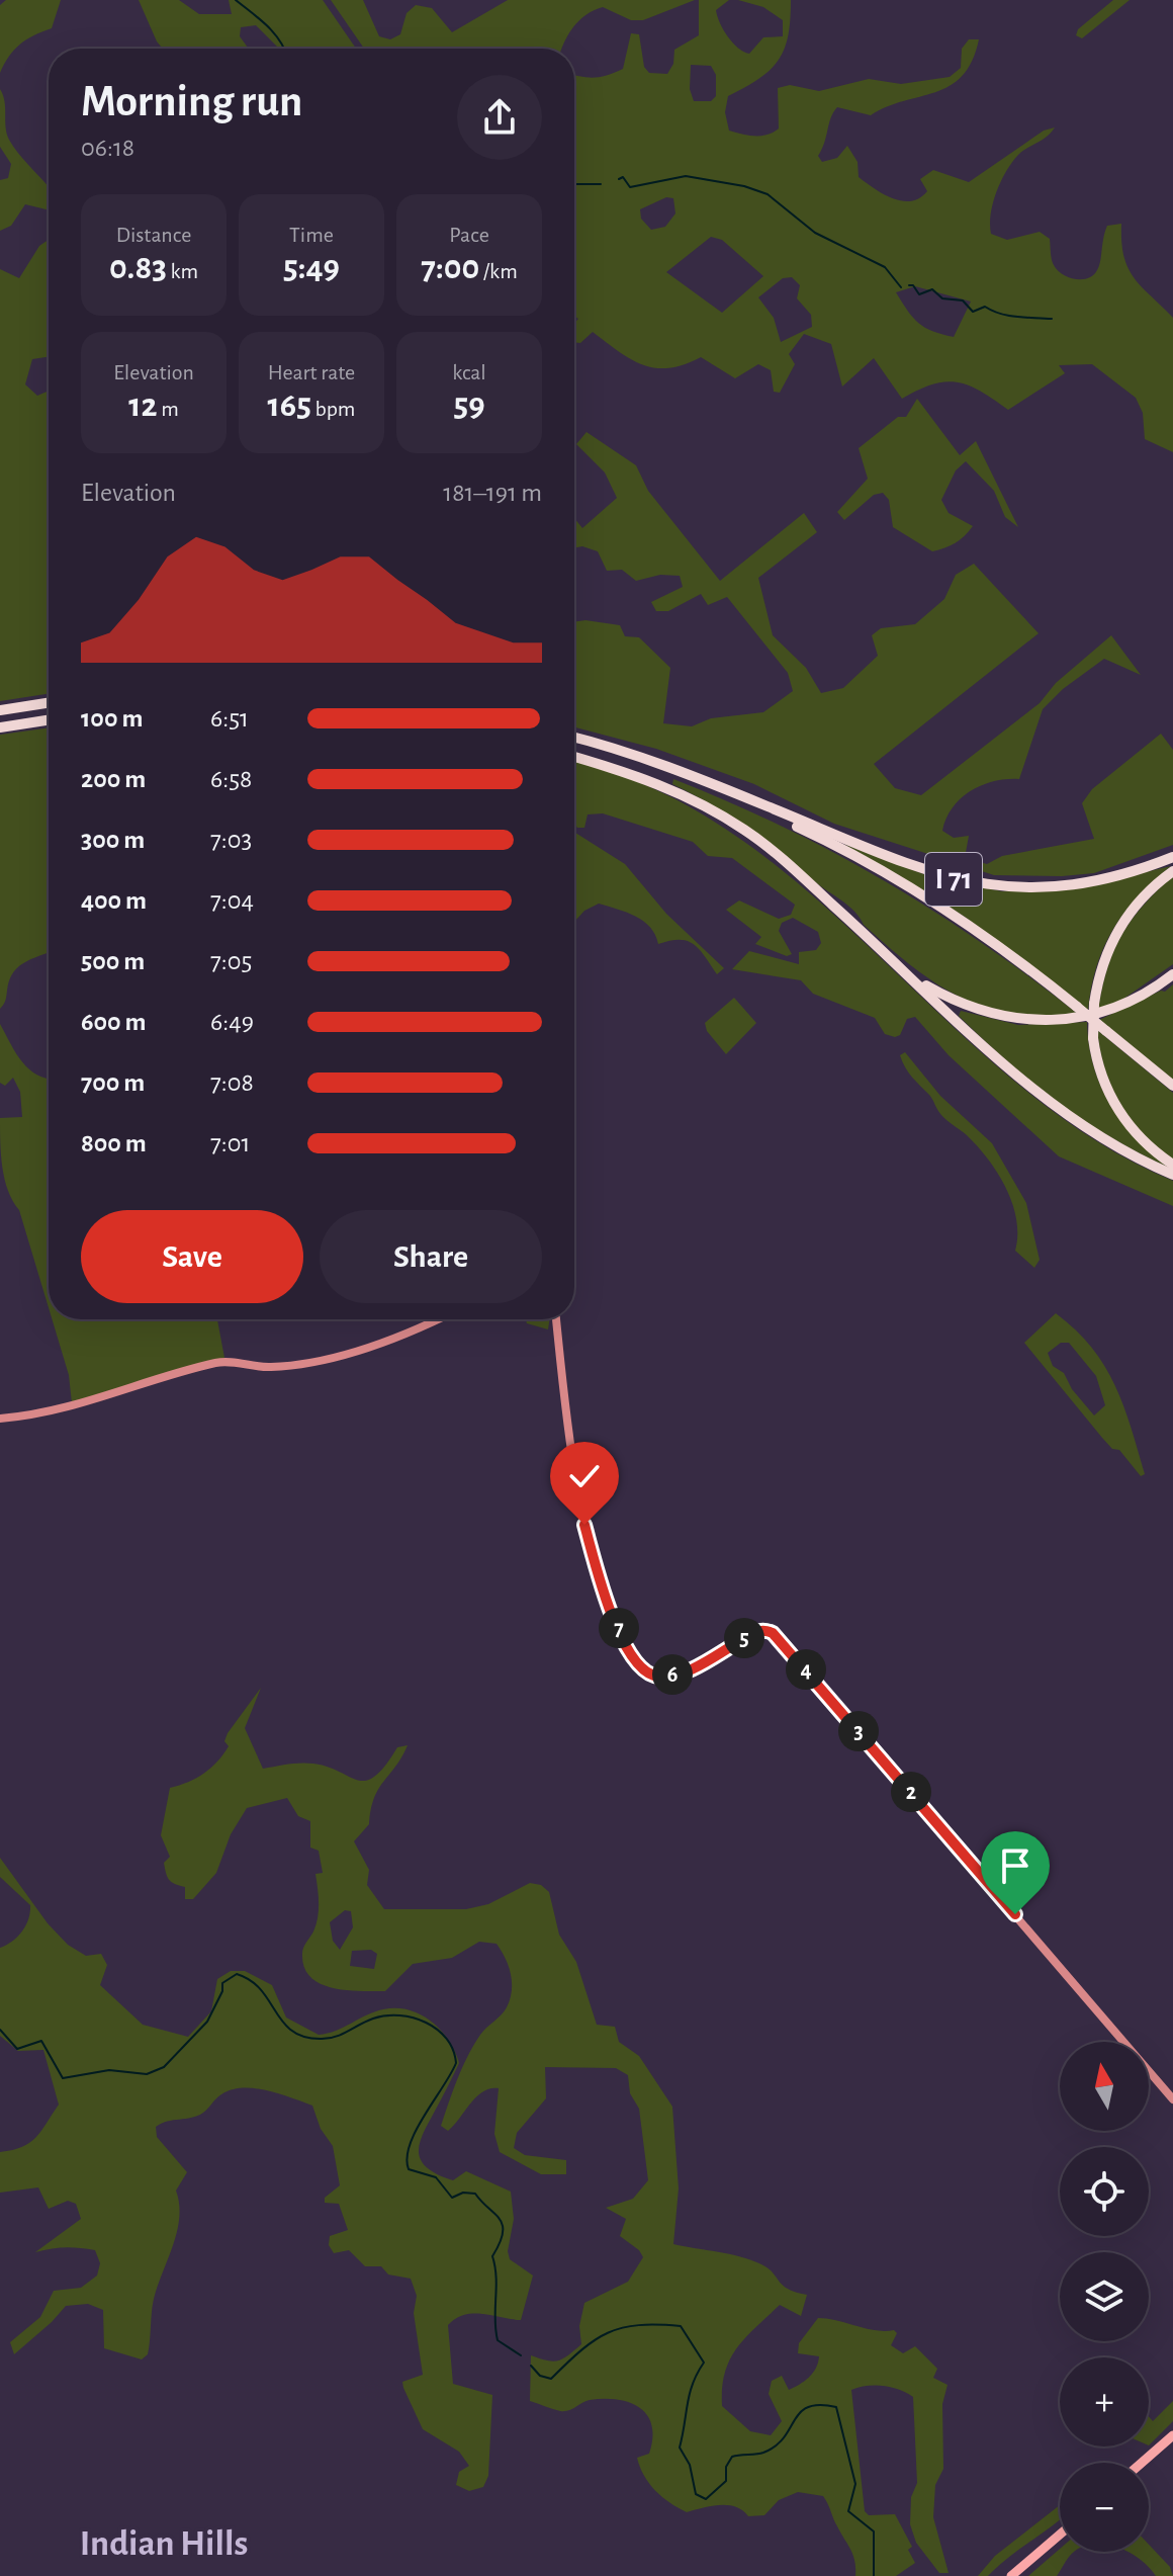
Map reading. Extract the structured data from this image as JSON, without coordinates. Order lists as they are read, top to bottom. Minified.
{"streets":{"highway":["I 71"]},"districts":["Indian Hills"],"north":"top","page":{"heading":["Morning run","06:18"],"stats":[["Distance","0.83 km"],["Time","5:49"],["Pace","7:00 /km"],["Elevation","12 m"],["Heart rate","165 bpm"],["kcal","59"]],"chart":["Elevation","181–191 m"],"list":[{"name":"100 m","note":"6:51"},{"name":"200 m","note":"6:58"},{"name":"300 m","note":"7:03"},{"name":"400 m","note":"7:04"},{"name":"500 m","note":"7:05"},{"name":"600 m","note":"6:49"},{"name":"700 m","note":"7:08"},{"name":"800 m","note":"7:01"}],"buttons":["Save","Share"],"pins":["7","5","4","6","3","2"],"map_buttons":["+","−"]}}
